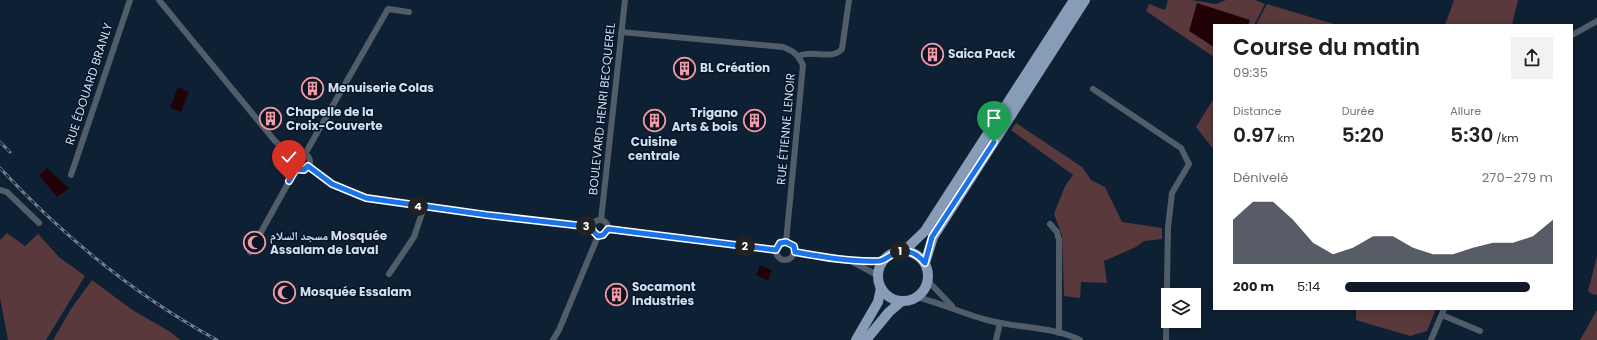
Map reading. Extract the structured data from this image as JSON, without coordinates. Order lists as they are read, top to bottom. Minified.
{"streets":{"street":["RUE ÉDOUARD BRANLY","BOULEVARD HENRI BECQUEREL","RUE ÉTIENNE LENOIR"]},"crossings":[["BOULEVARD HENRI BECQUEREL","RUE ÉTIENNE LENOIR"]],"places":{"building":["Saica Pack","BL Création","Menuiserie Colas","Chapelle de la Croix-Couverte","Trigano Arts & bois","Cuisine centrale","Socamont Industries"],"mosque":["مسجد السلام Mosquée Assalam de Laval","Mosquée Essalam"]},"page":{"heading":["Course du matin","09:35"],"stats":[["Distance","0.97 km"],["Durée","5:20"],["Allure","5:30 /km"]],"chart":["Dénivelé","270–279 m"],"pins":["4","3","2","1"],"list":[{"name":"200 m","note":"5:14"}]}}
